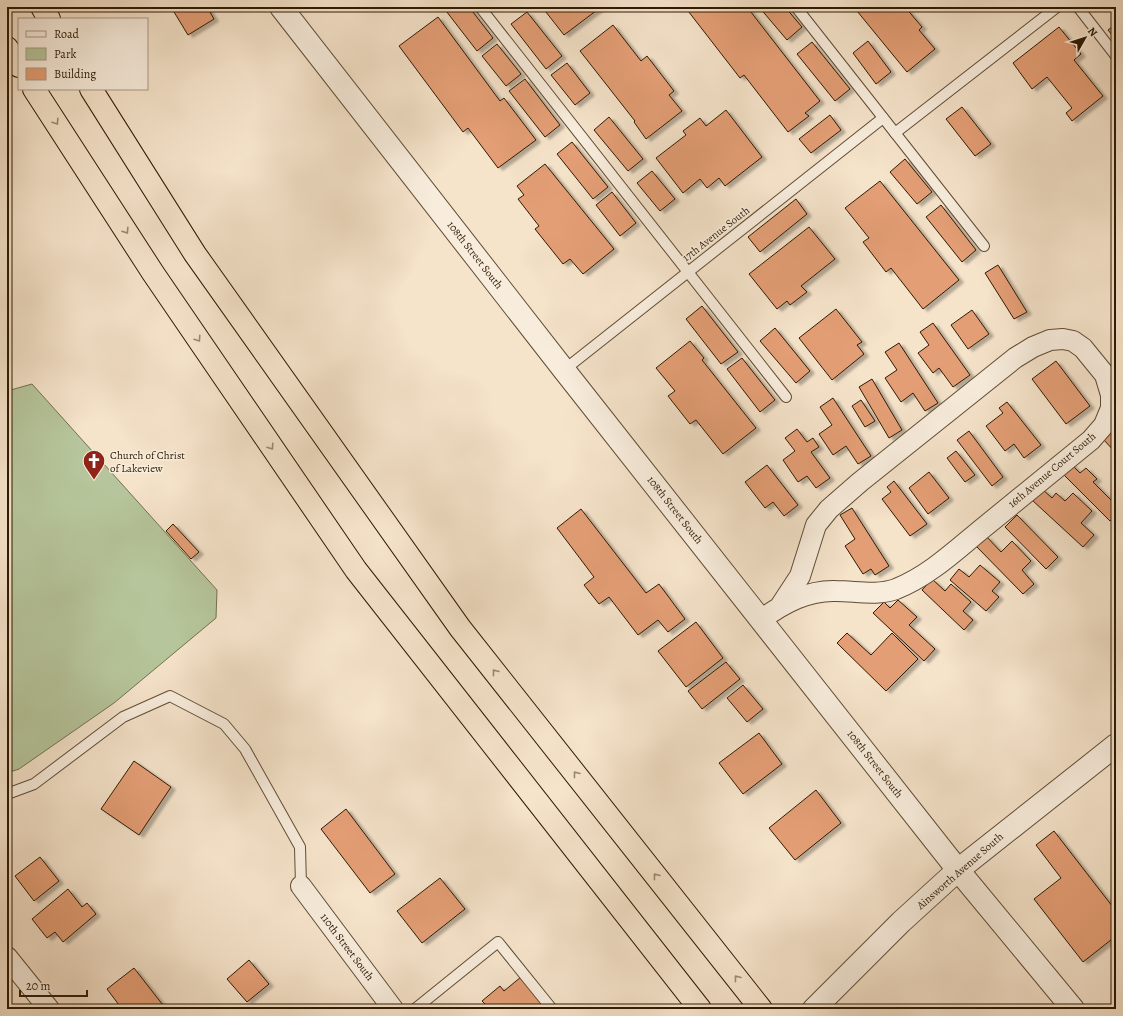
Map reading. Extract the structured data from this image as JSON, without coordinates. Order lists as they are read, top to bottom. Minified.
{"streets":{"street":["108th Street South","16th Avenue Court South","Ainsworth Avenue South","110th Street South"],"lane":["17th Avenue South"]},"crossings":[["17th Avenue South","108th Street South"],["108th Street South","16th Avenue Court South"],["108th Street South","Ainsworth Avenue South"]],"places":{"church":["Church of Christ of Lakeview"]},"legend":["Road","Park","Building"],"scale_bar":"20 m","north":"top right"}
